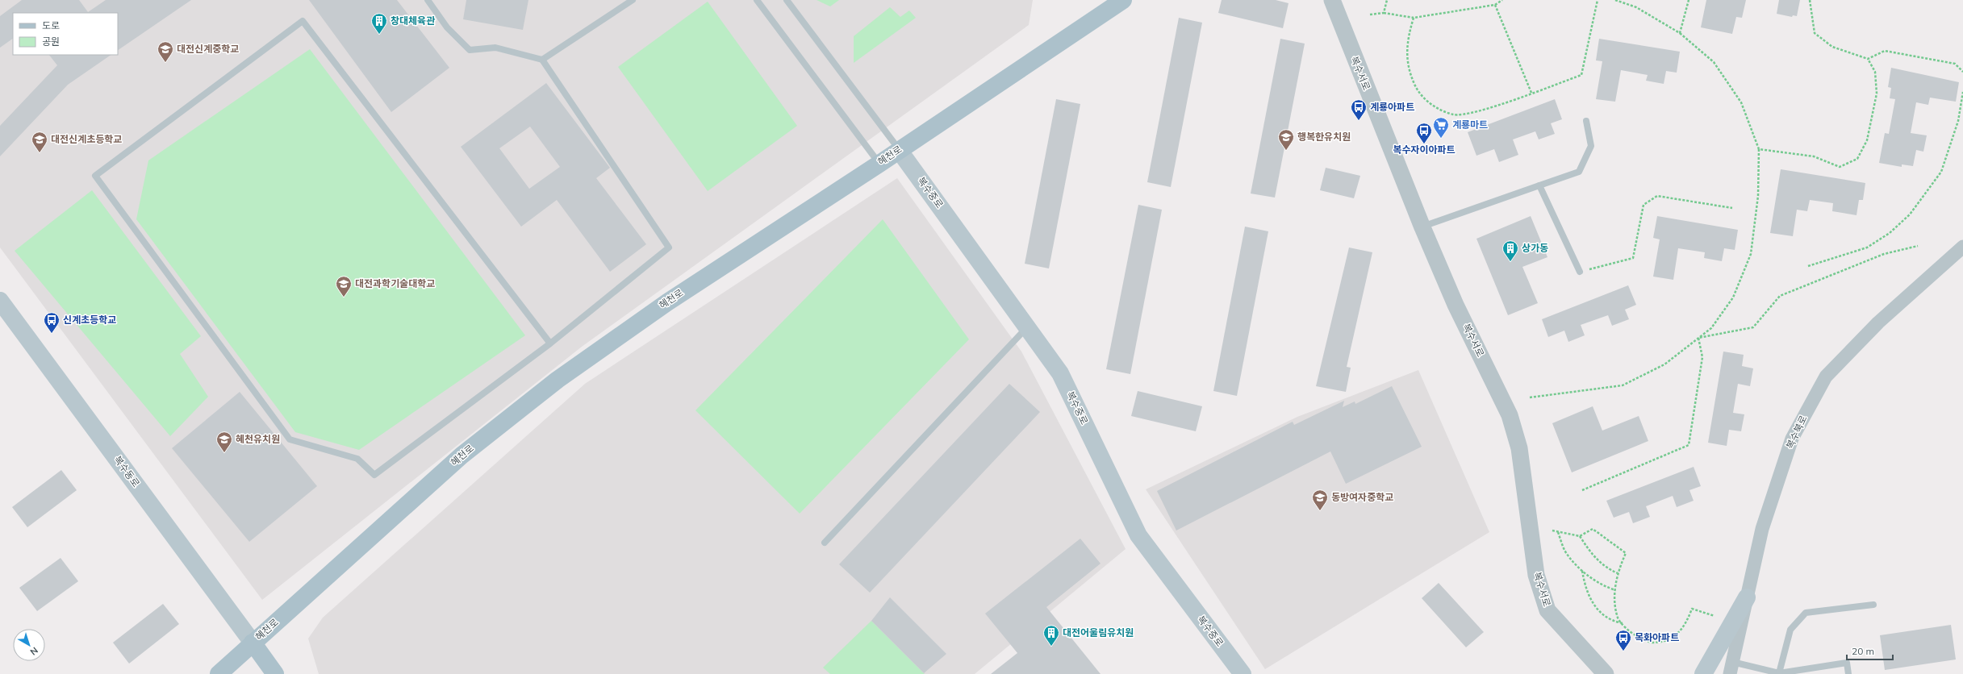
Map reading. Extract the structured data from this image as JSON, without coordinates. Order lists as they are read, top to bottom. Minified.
{"streets":{"main road":["혜천로","복수중로","복수동로"],"street":["복수서로","복수북로"]},"crossings":[["혜천로","복수중로"],["혜천로","복수동로"]],"places":{"building":["창대체육관","상가동","대전어울림유치원"],"school or university":["대전신계중학교","행복한유치원","대전신계초등학교","대전과학기술대학교","혜천유치원","동방여자중학교"],"bus stop":["계룡아파트","복수자이아파트","신계초등학교","목화아파트"],"supermarket":["계룡마트"]},"legend":["도로","공원"],"scale_bar":"20 m","north":"bottom right"}
